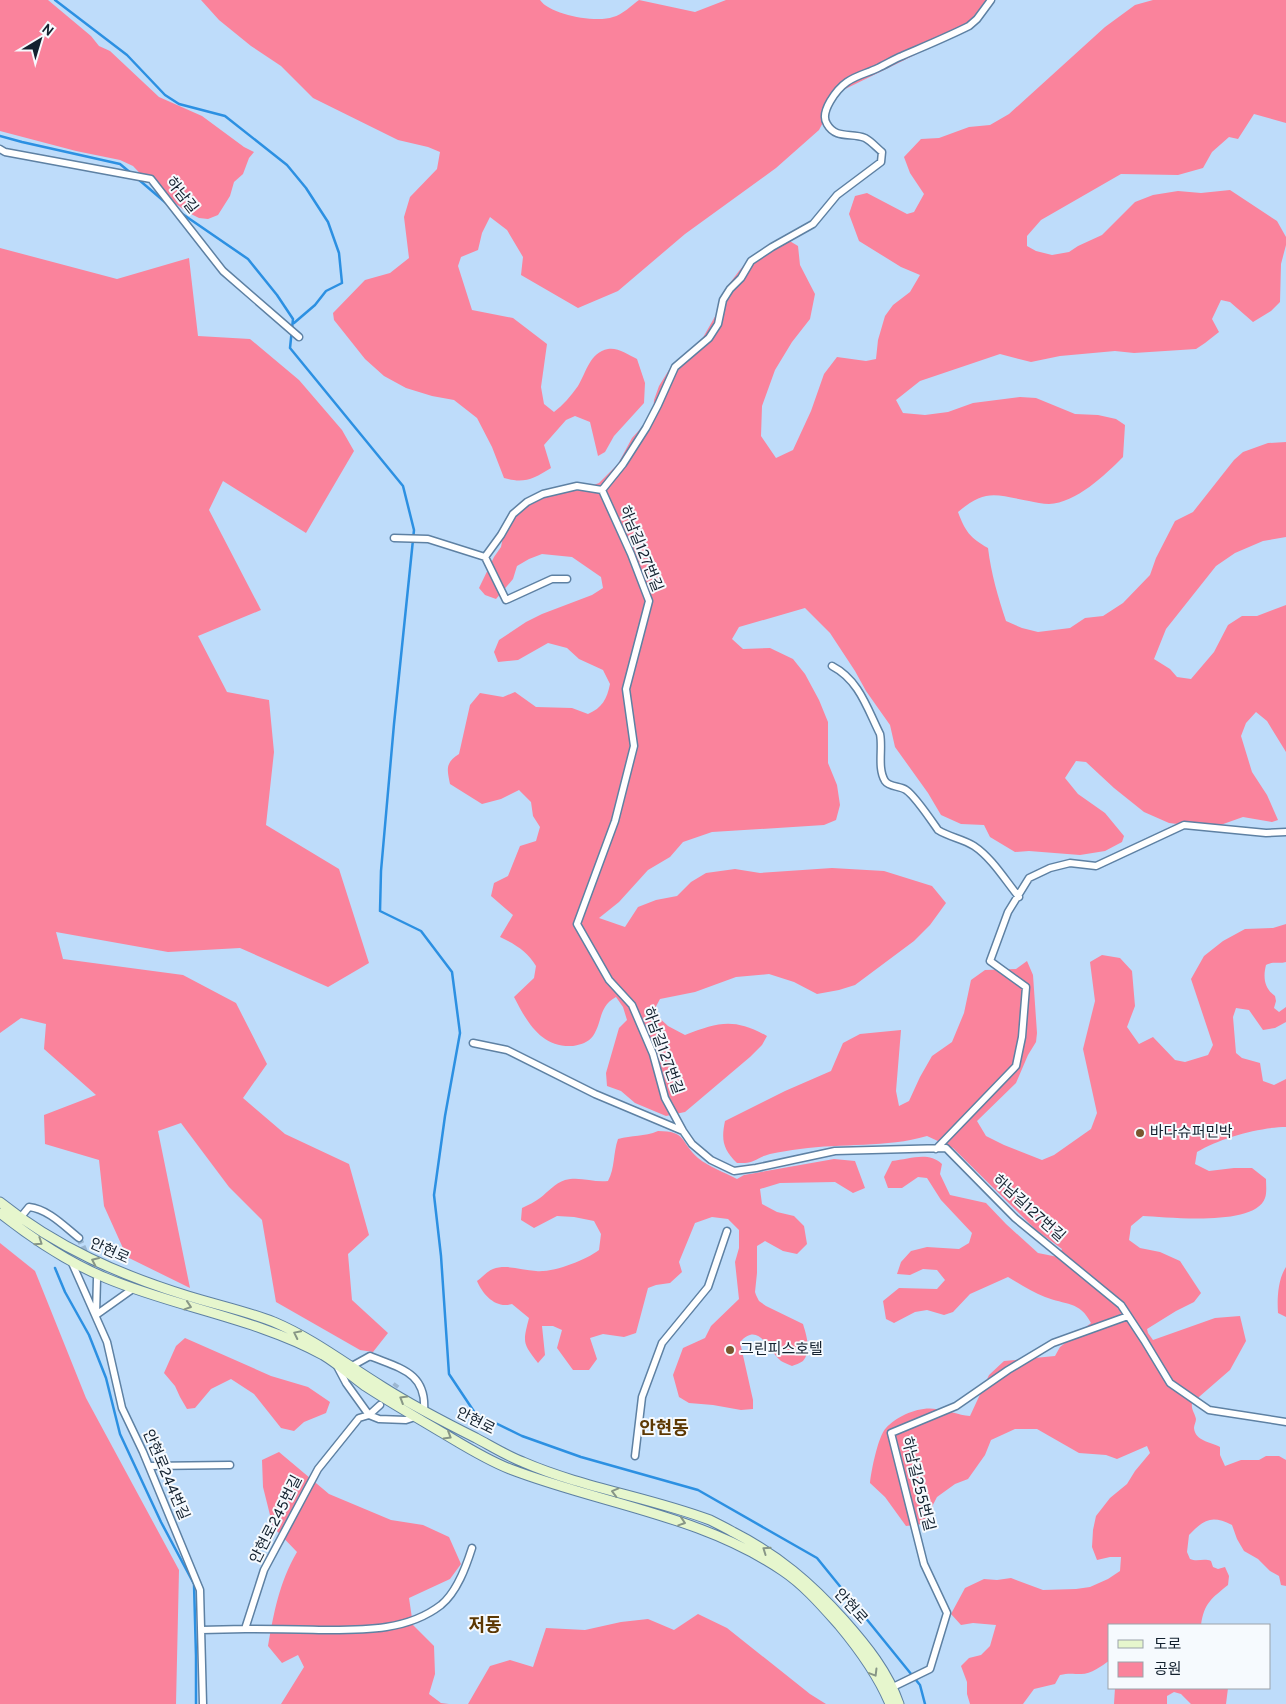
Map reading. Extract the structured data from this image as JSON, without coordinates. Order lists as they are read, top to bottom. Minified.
{"streets":{"street":["하남길","하남길127번길","안현로","안현로244번길","하남길255번길","안현로245번길"]},"crossings":[["하남길127번길","하남길255번길"],["안현로","안현로244번길"],["안현로","하남길255번길"]],"districts":["안현동","저동"],"places":["바다슈퍼민박","그린피스호텔"],"legend":["도로","공원"],"north":"top right"}
